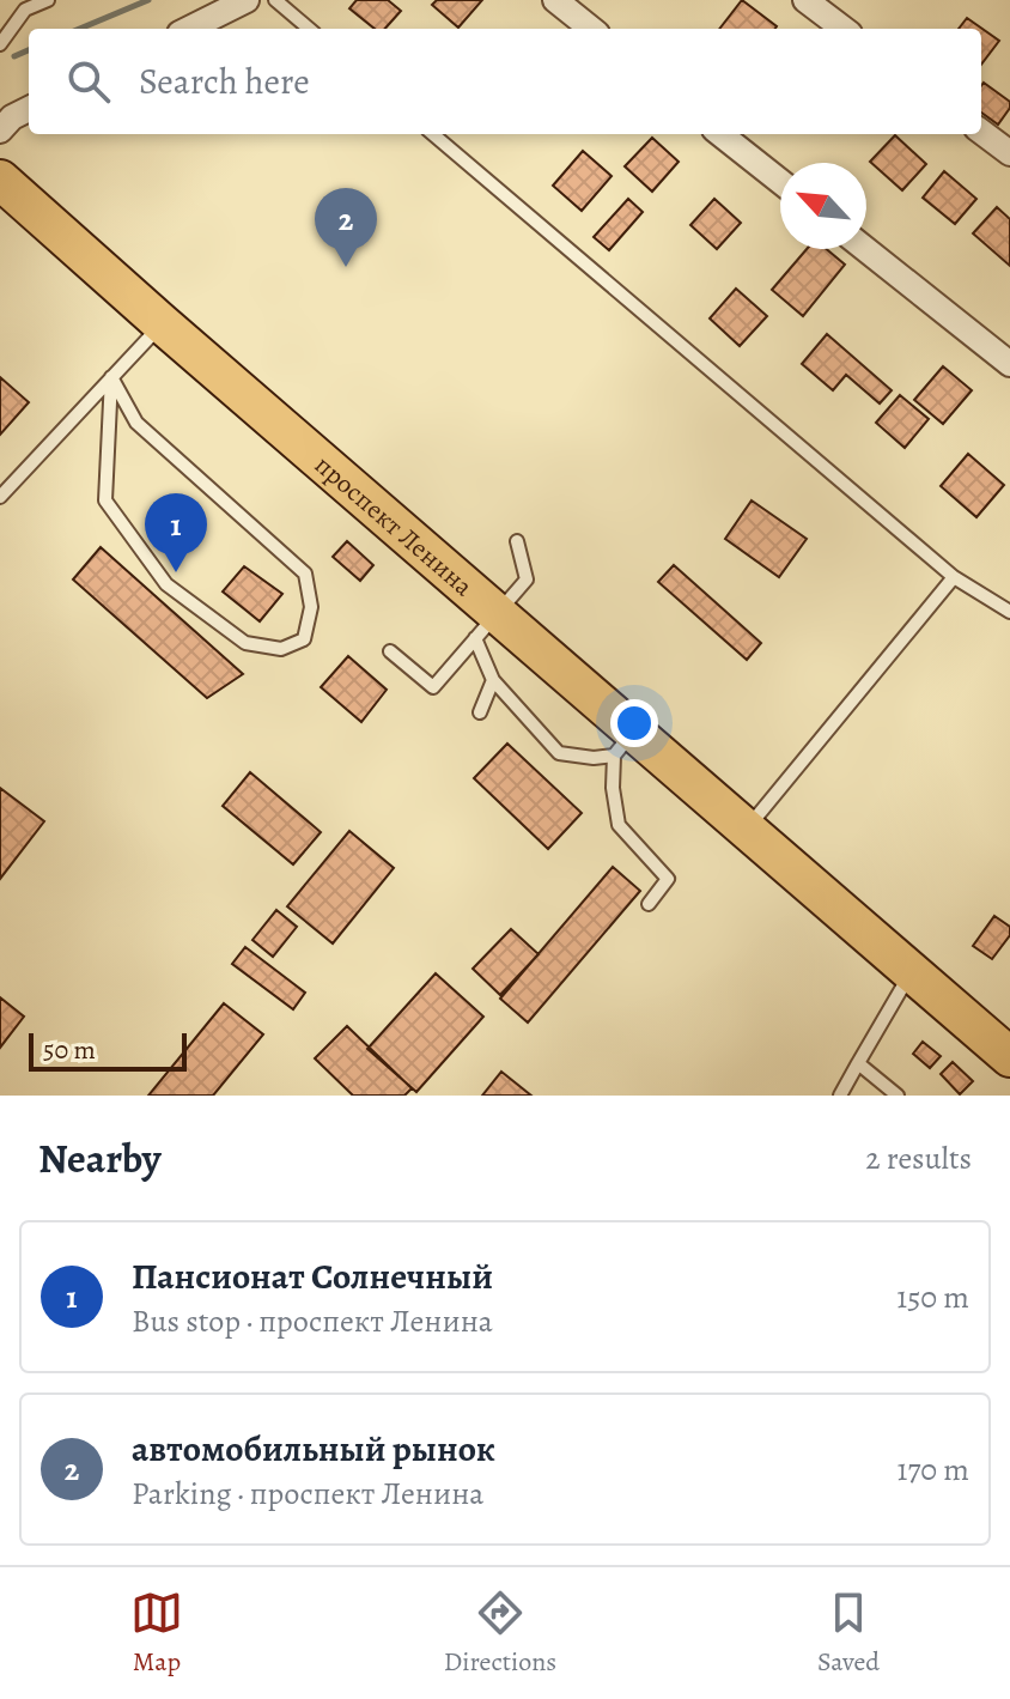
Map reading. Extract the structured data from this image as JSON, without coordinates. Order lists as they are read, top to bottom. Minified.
{"streets":{"main road":["проспект Ленина"]},"scale_bar":"50 m","north":"top left","page":{"search":"Search here","pins":["2","1"],"scale":"50 m","heading":["Nearby","2 results"],"list":[{"mark":"1","name":"Пансионат Солнечный","note":"Bus stop · проспект Ленина","value":"150 m"},{"mark":"2","name":"автомобильный рынок","note":"Parking · проспект Ленина","value":"170 m"}],"nav":["Map","Directions","Saved"]}}
